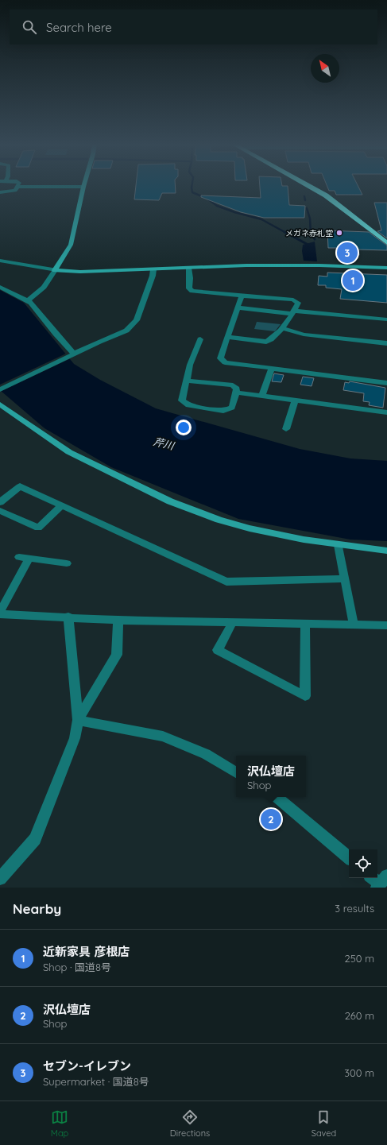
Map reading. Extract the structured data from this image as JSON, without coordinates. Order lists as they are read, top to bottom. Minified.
{"water":["芹川"],"places":["メガネ赤札堂"],"north":"top left","page":{"search":"Search here","pins":["3","1","2"],"popup":["沢仏壇店","Shop"],"heading":["Nearby","3 results"],"list":[{"mark":"1","name":"近新家具 彦根店","note":"Shop · 国道8号","value":"250 m"},{"mark":"2","name":"沢仏壇店","note":"Shop","value":"260 m"},{"mark":"3","name":"セブン-イレブン","note":"Supermarket · 国道8号","value":"300 m"}],"nav":["Map","Directions","Saved"]}}
